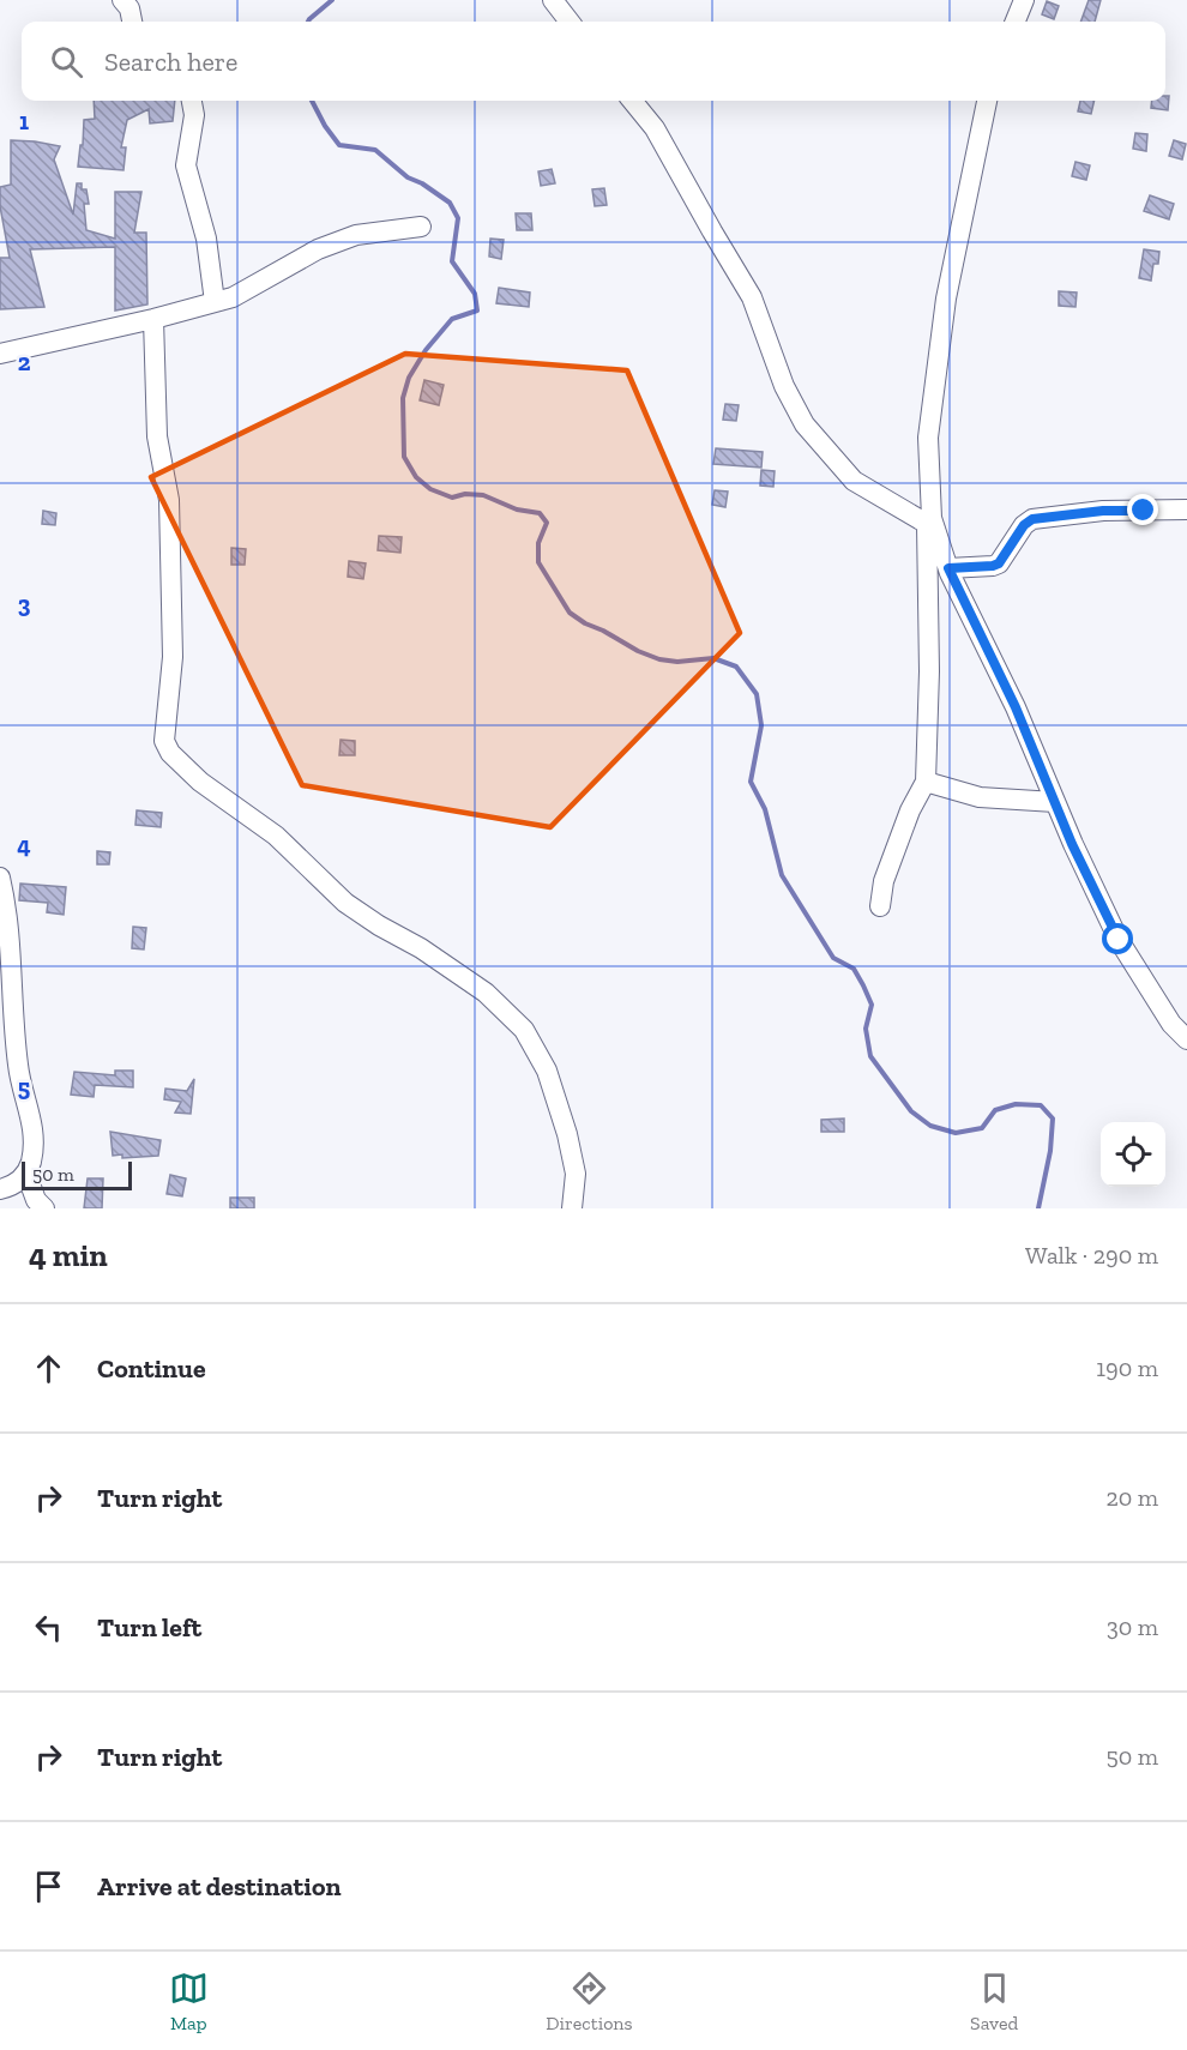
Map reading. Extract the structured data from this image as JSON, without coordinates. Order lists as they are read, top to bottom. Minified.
{"scale_bar":"50 m","page":{"search":"Search here","scale":"50 m","heading":["4 min","Walk · 290 m"],"list":[["Continue","190 m"],["Turn right","20 m"],["Turn left","30 m"],["Turn right","50 m"],"Arrive at destination"],"nav":["Map","Directions","Saved"]},"grid":{"rows":["1","2","3","4","5"]}}
